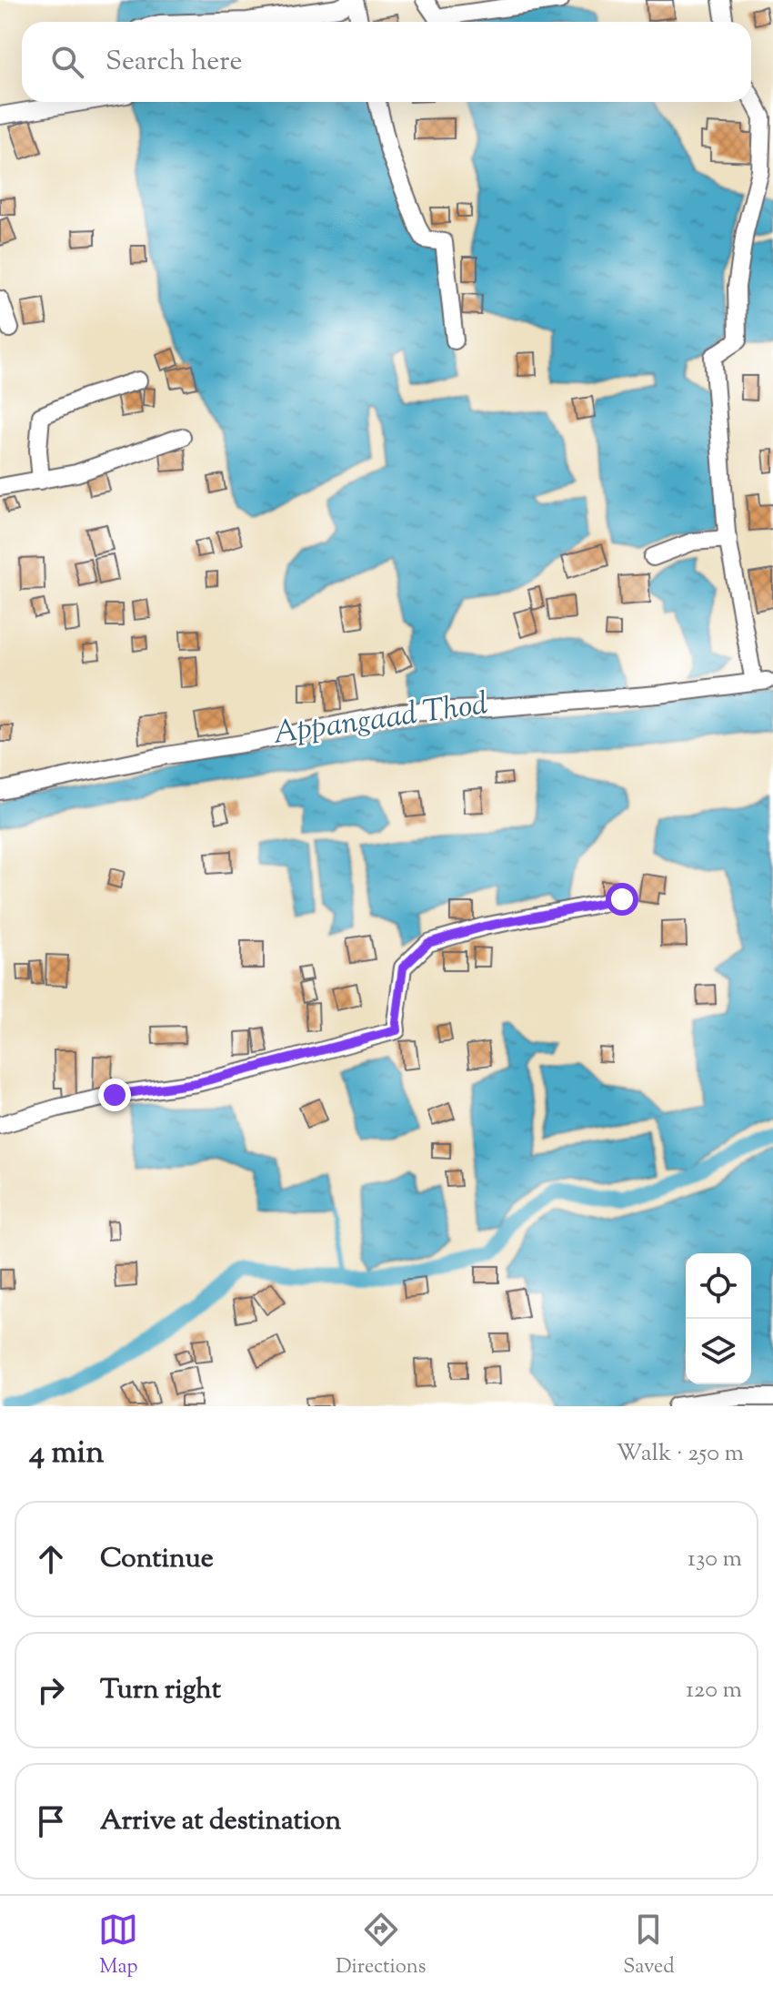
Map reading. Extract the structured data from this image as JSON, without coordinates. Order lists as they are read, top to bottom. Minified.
{"water":["Appangaad Thod"],"page":{"search":"Search here","heading":["4 min","Walk · 250 m"],"list":[["Continue","130 m"],["Turn right","120 m"],"Arrive at destination"],"nav":["Map","Directions","Saved"]}}
